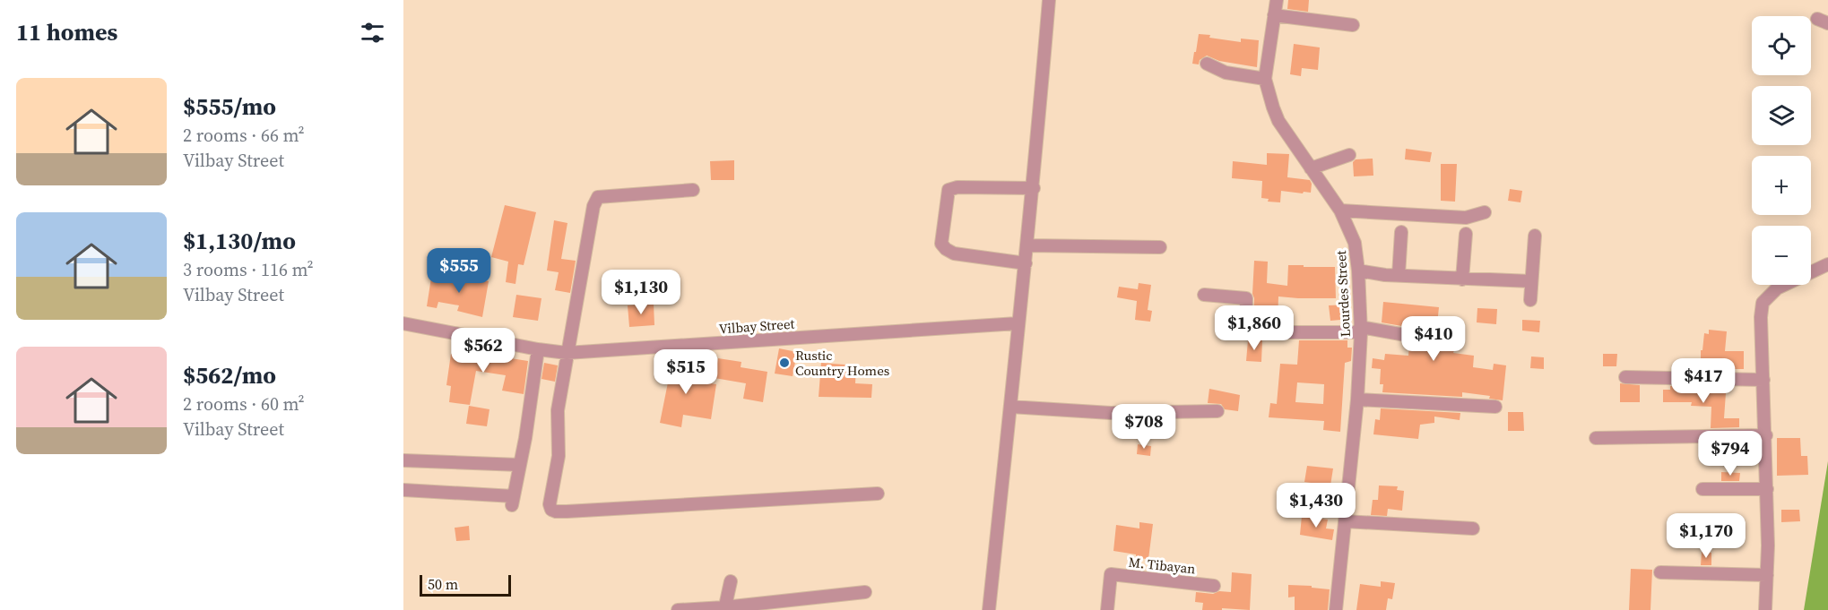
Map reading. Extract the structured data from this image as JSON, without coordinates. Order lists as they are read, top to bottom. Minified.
{"streets":{"street":["Lourdes Street","Vilbay Street","M. Tibayan"]},"places":["Rustic Country Homes"],"scale_bar":"50 m","page":{"heading":"11 homes","map_buttons":["+","−"],"list":[{"name":"$555/mo","note":"2 rooms · 66 m² · Vilbay Street"},{"name":"$1,130/mo","note":"3 rooms · 116 m² · Vilbay Street"},{"name":"$562/mo","note":"2 rooms · 60 m² · Vilbay Street"}],"price":["$555","$1,130","$1,860","$410","$562","$515","$417","$708","$794","$1,430","$1,170"],"scale":"50 m"}}
